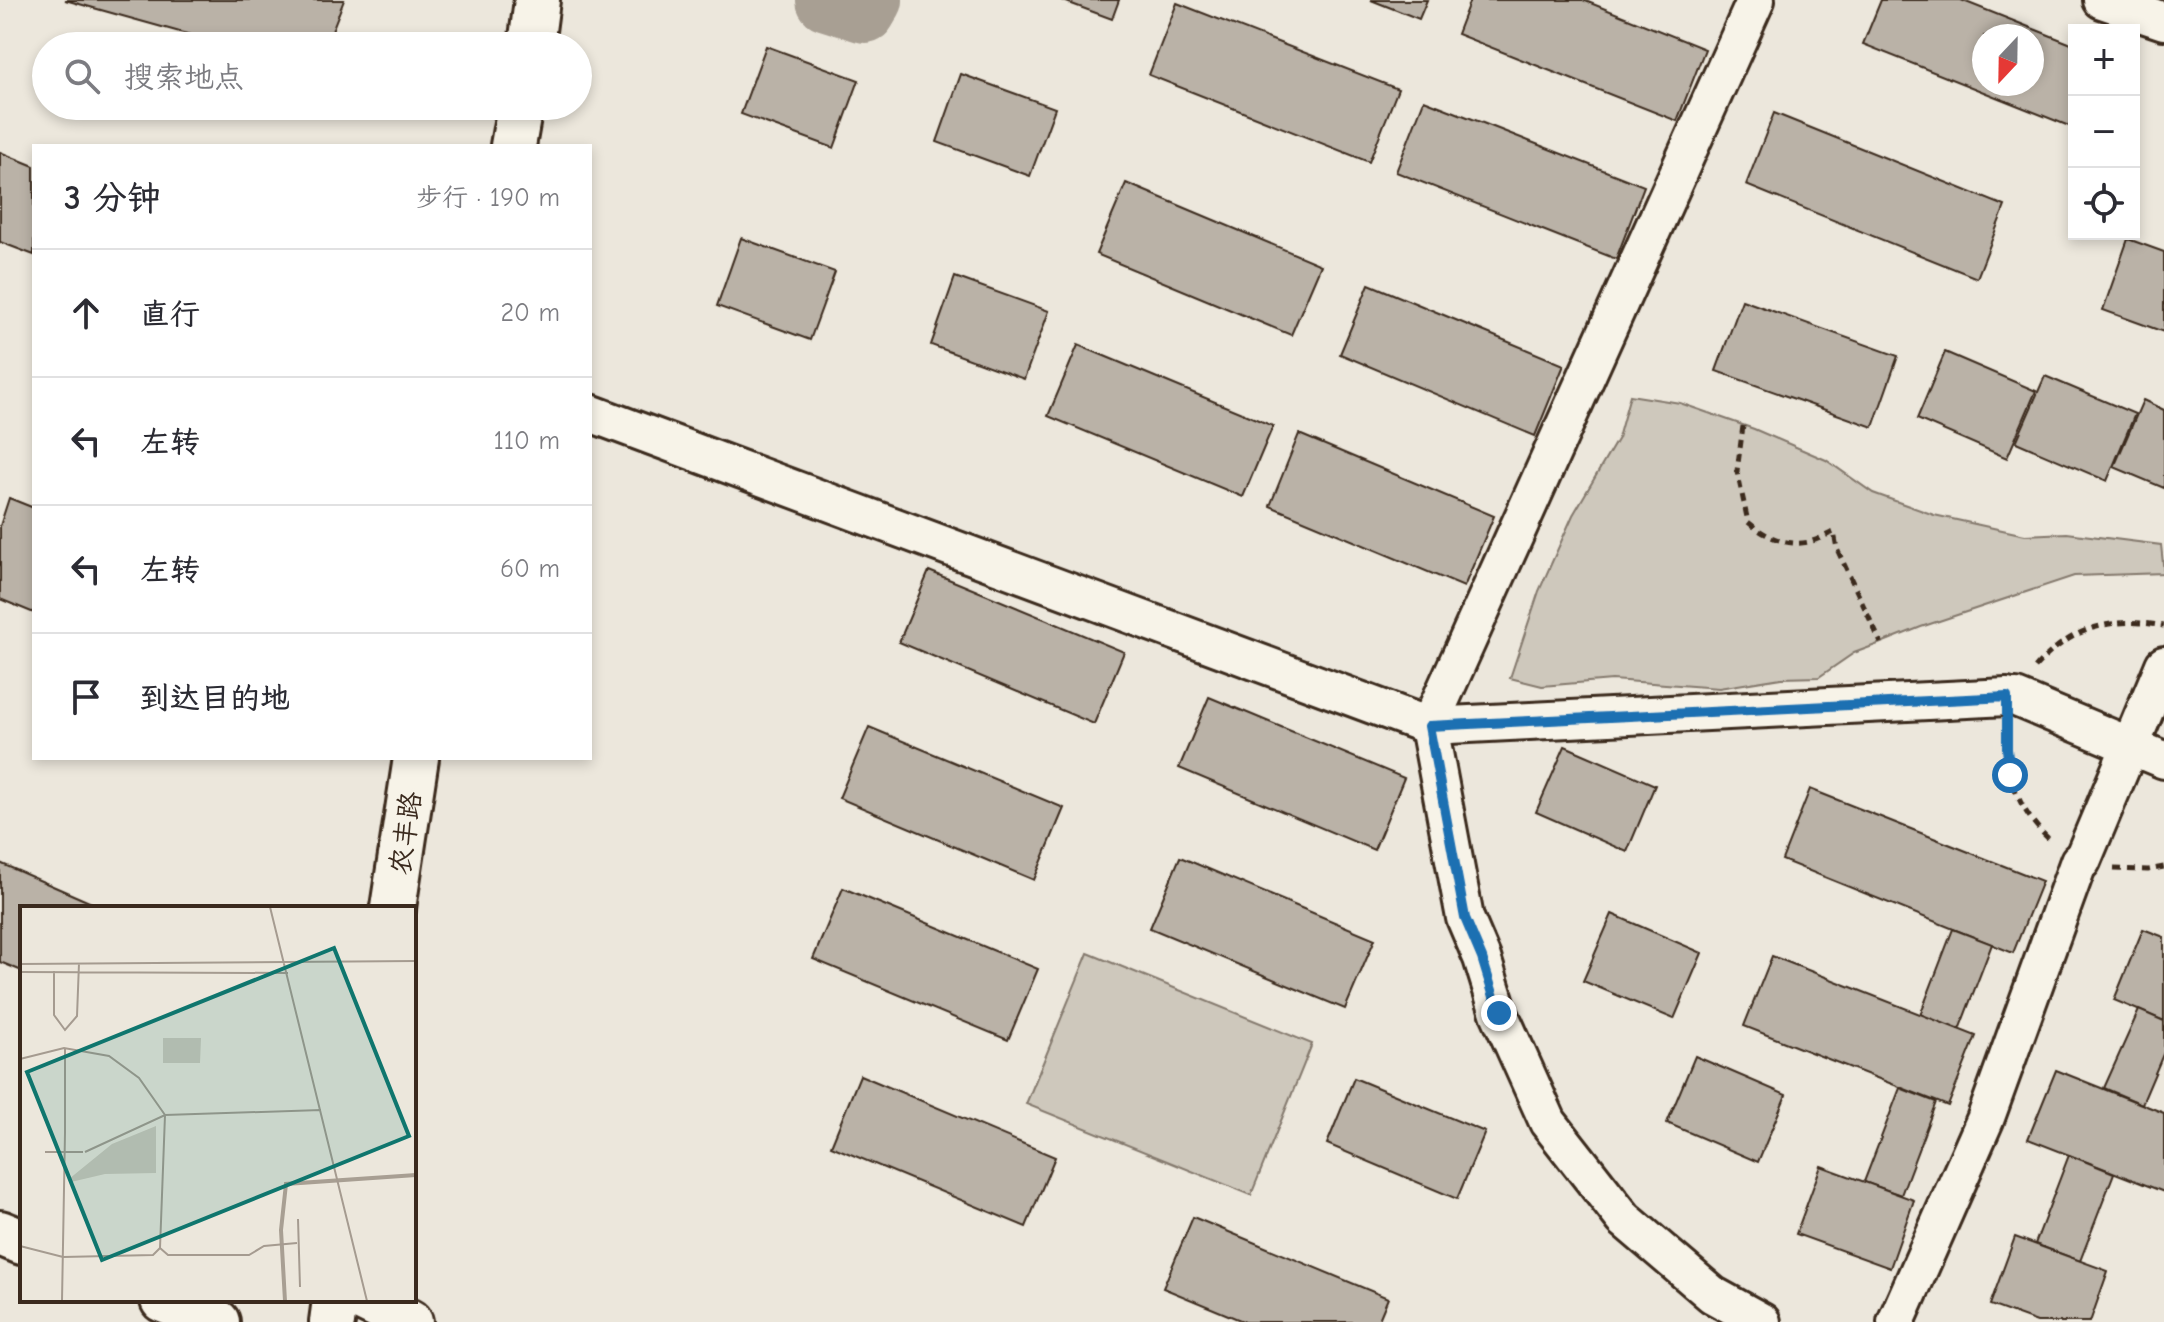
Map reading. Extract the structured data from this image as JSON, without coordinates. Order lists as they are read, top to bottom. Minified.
{"streets":{"main road":["农丰路"]},"north":"bottom","page":{"map_buttons":["+","−"],"search":"搜索地点","heading":["3 分钟","步行 · 190 m"],"list":[["直行","20 m"],["左转","110 m"],["左转","60 m"],"到达目的地"]}}
